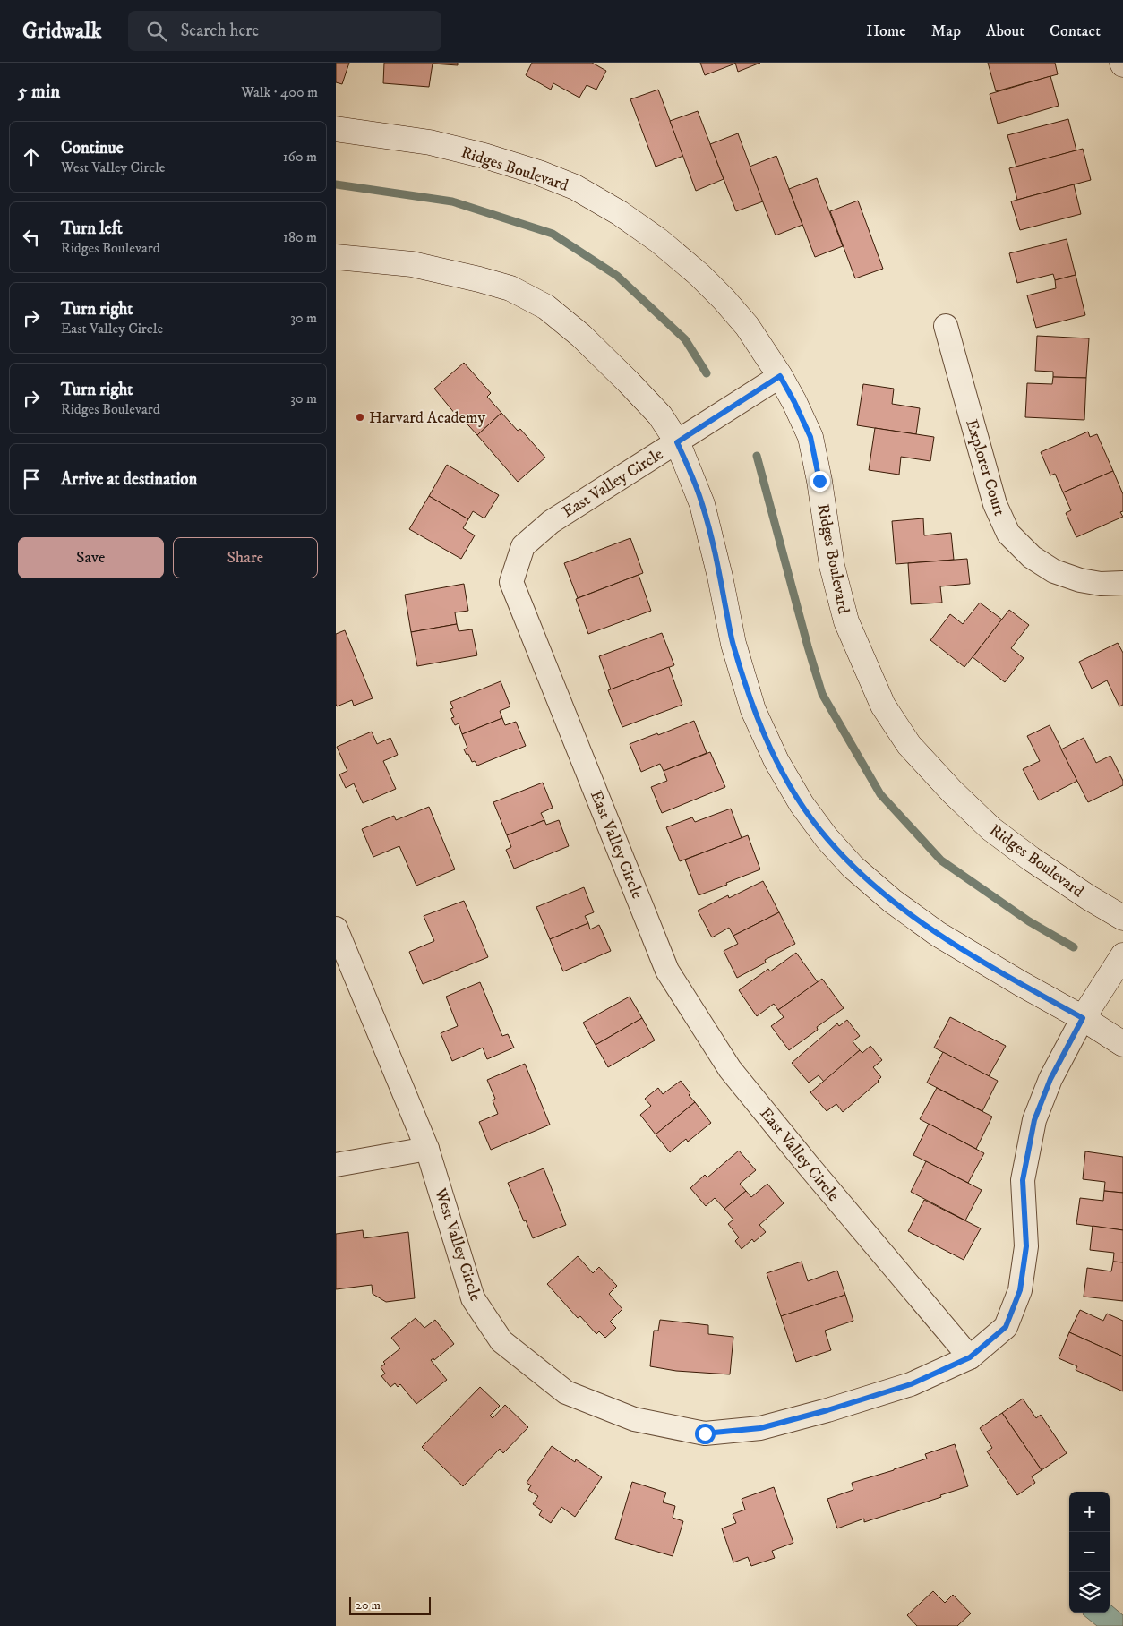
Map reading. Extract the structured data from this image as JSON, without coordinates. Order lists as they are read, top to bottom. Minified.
{"streets":{"street":["Ridges Boulevard","Explorer Court","East Valley Circle","West Valley Circle"]},"crossings":[["Ridges Boulevard","East Valley Circle"],["East Valley Circle","West Valley Circle"]],"places":["Harvard Academy"],"scale_bar":"20 m","page":{"header":"Gridwalk","search":"Search here","nav":["Home","Map","About","Contact"],"heading":["5 min","Walk · 400 m"],"list":[["Continue","West Valley Circle","160 m"],["Turn left","Ridges Boulevard","180 m"],["Turn right","East Valley Circle","30 m"],["Turn right","Ridges Boulevard","30 m"],"Arrive at destination"],"buttons":["Save","Share"],"map_buttons":["+","−"],"scale":"20 m"}}
